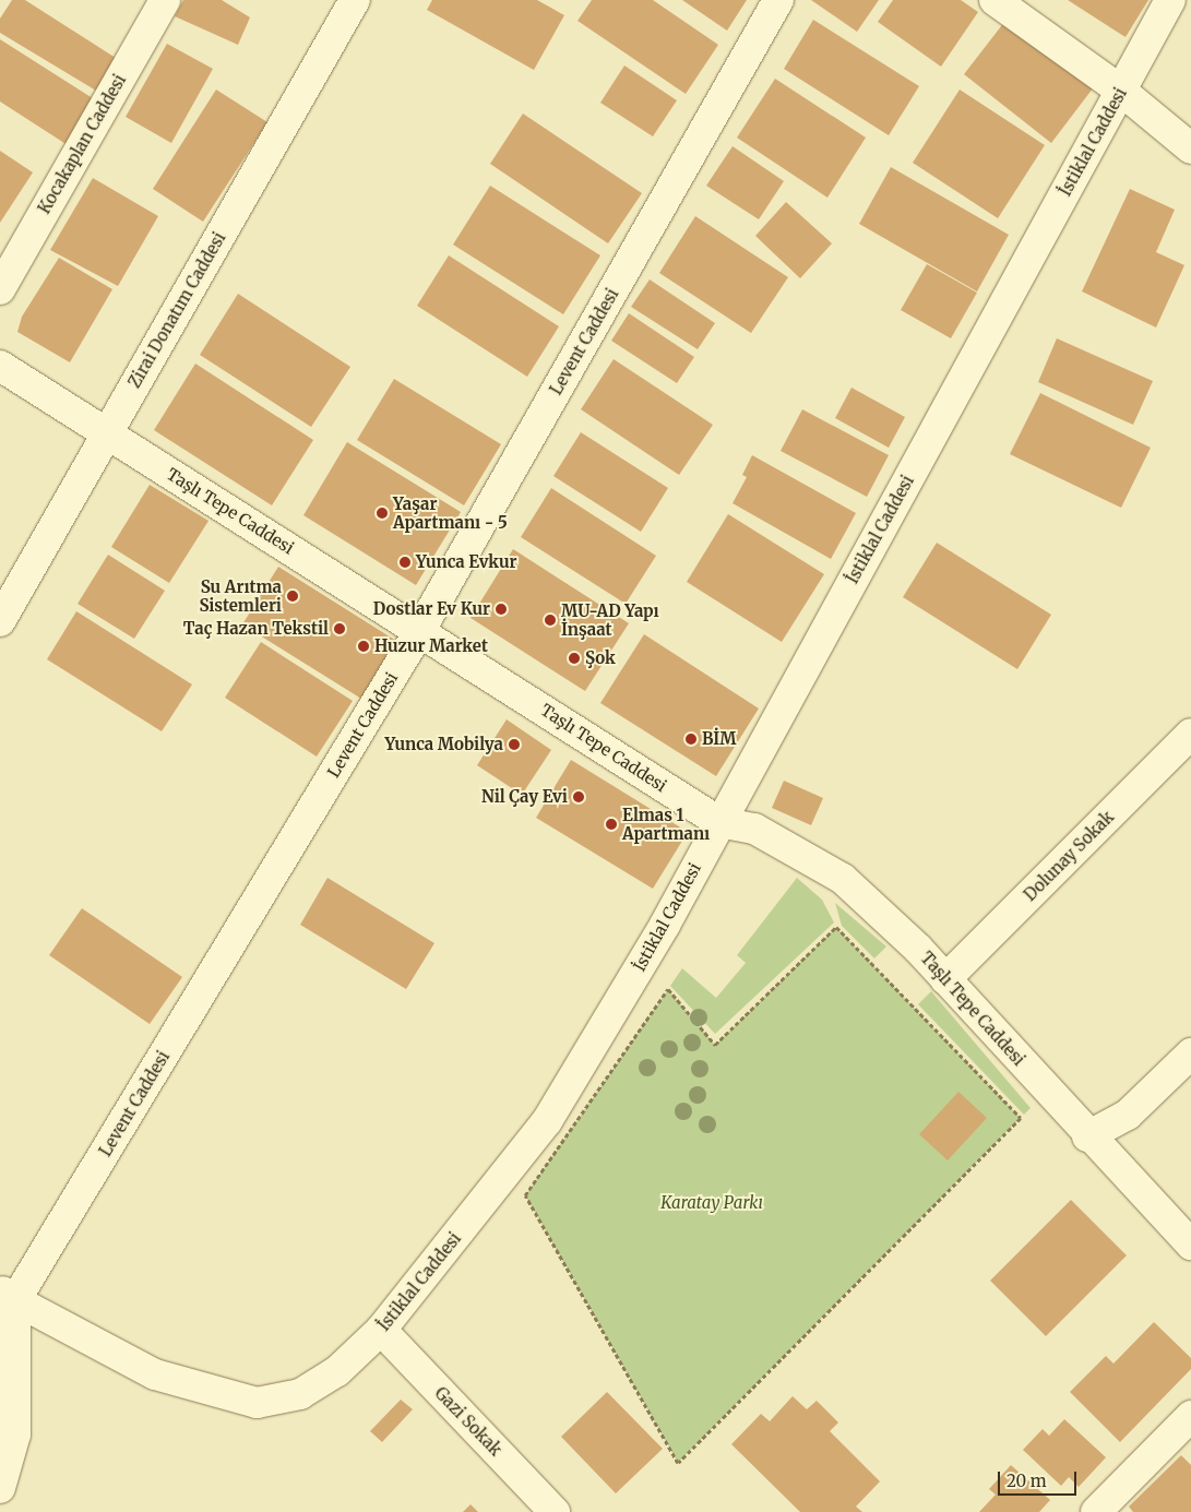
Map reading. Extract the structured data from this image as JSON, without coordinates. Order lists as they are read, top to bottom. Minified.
{"streets":{"street":["İstiklal Caddesi","Kocakaplan Caddesi","Zirai Donatım Caddesi","Levent Caddesi","Taşlı Tepe Caddesi","Dolunay Sokak","Gazi Sokak"]},"crossings":[["İstiklal Caddesi","Levent Caddesi"],["İstiklal Caddesi","Taşlı Tepe Caddesi"],["İstiklal Caddesi","Gazi Sokak"],["Zirai Donatım Caddesi","Taşlı Tepe Caddesi"],["Levent Caddesi","Taşlı Tepe Caddesi"],["Taşlı Tepe Caddesi","Dolunay Sokak"]],"parks":["Karatay Parkı"],"places":["Yaşar Apartmanı - 5","Yunca Evkur","Su Arıtma Sistemleri","Dostlar Ev Kur","MU-AD Yapı İnşaat","Taç Hazan Tekstil","Huzur Market","Şok","BİM","Yunca Mobilya","Nil Çay Evi","Elmas 1 Apartmanı"],"scale_bar":"20 m"}
